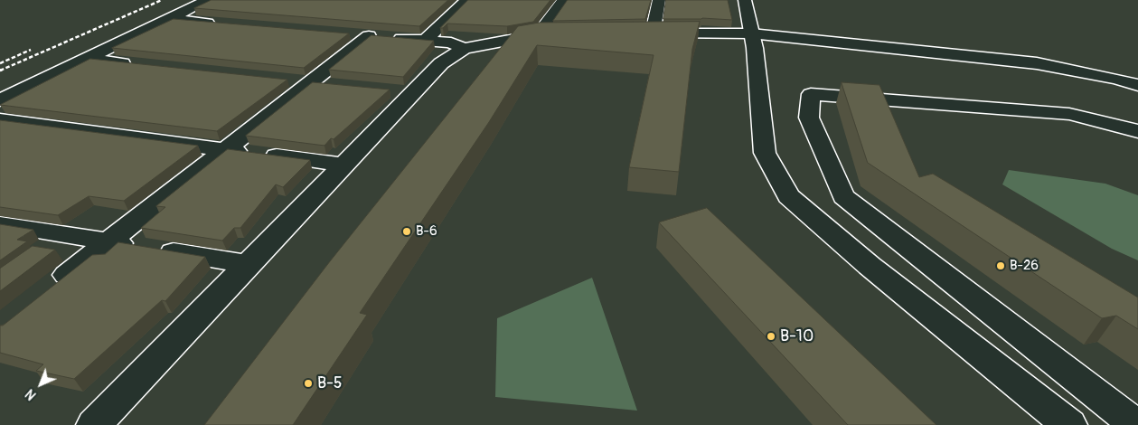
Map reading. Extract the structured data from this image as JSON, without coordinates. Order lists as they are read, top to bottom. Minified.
{"places":["B-6","B-26","B-10","B-5"],"north":"bottom left"}
